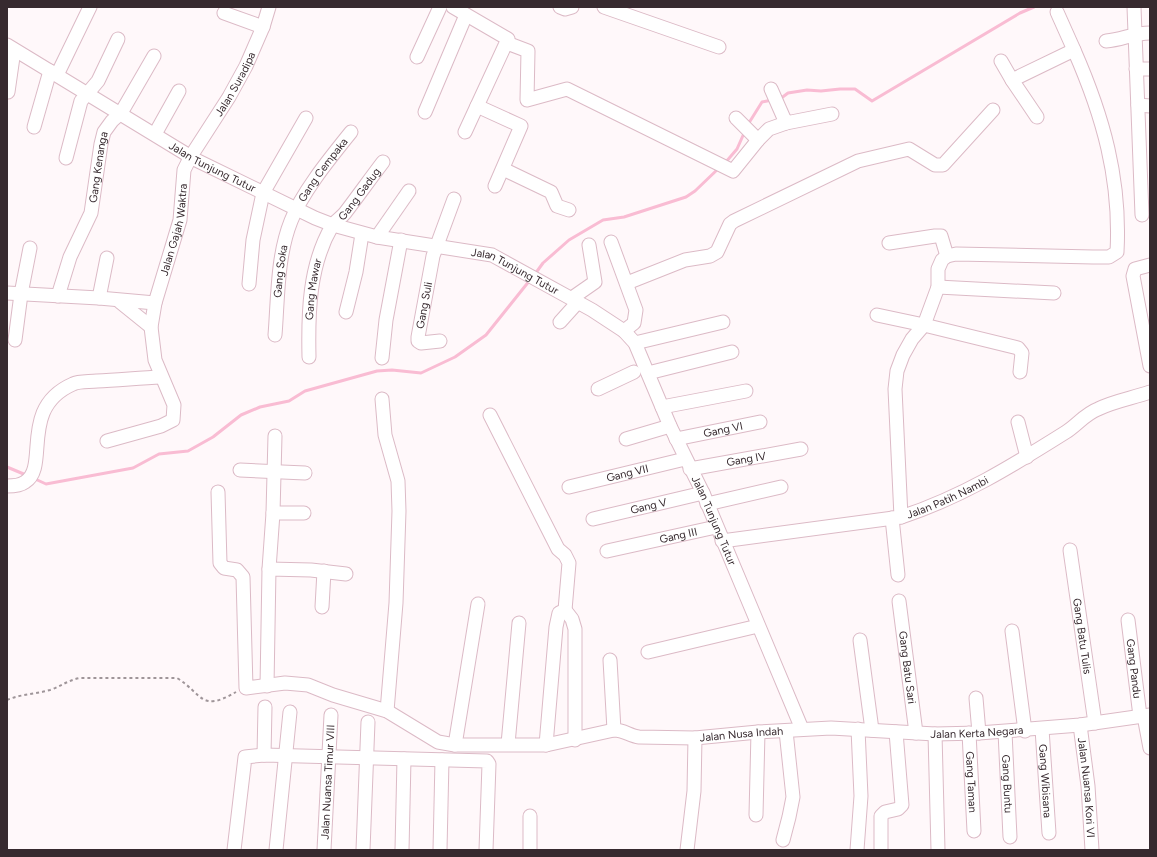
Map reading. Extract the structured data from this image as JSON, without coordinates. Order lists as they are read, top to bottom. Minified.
{"streets":{"street":["Jalan Suradipa","Jalan Tunjung Tutur","Gang Kenanga","Gang Cempaka","Gang Gadug","Jalan Gajah Waktra","Gang Soka","Gang Mawar","Gang Suli","Gang VI","Gang IV","Gang VII","Jalan Patih Nambi","Gang V","Gang III","Gang Batu Tulis","Gang Batu Sari","Gang Pandu","Jalan Kerta Negara","Jalan Nusa Indah","Gang Wibisana","Jalan Nuansa Timur VIII","Gang Taman","Gang Buntu","Jalan Nuansa Kori VI"]},"crossings":[["Jalan Suradipa","Jalan Tunjung Tutur"],["Jalan Suradipa","Jalan Gajah Waktra"],["Jalan Tunjung Tutur","Gang Kenanga"],["Jalan Tunjung Tutur","Gang Cempaka"],["Jalan Tunjung Tutur","Gang Gadug"],["Jalan Tunjung Tutur","Jalan Gajah Waktra"],["Jalan Tunjung Tutur","Gang Soka"],["Jalan Tunjung Tutur","Gang Mawar"],["Jalan Tunjung Tutur","Gang Suli"],["Jalan Tunjung Tutur","Gang VI"],["Jalan Tunjung Tutur","Gang IV"],["Jalan Tunjung Tutur","Gang VII"],["Jalan Tunjung Tutur","Jalan Patih Nambi"],["Jalan Tunjung Tutur","Gang V"],["Jalan Tunjung Tutur","Gang III"],["Jalan Tunjung Tutur","Jalan Kerta Negara"],["Jalan Tunjung Tutur","Jalan Nusa Indah"],["Gang Cempaka","Gang Soka"],["Gang Gadug","Gang Mawar"],["Gang IV","Gang VII"],["Gang Batu Tulis","Jalan Kerta Negara"],["Gang Batu Sari","Jalan Kerta Negara"],["Gang Pandu","Jalan Kerta Negara"],["Jalan Kerta Negara","Jalan Nusa Indah"],["Jalan Kerta Negara","Gang Wibisana"],["Jalan Kerta Negara","Gang Taman"],["Jalan Kerta Negara","Gang Buntu"],["Jalan Kerta Negara","Jalan Nuansa Kori VI"]]}
